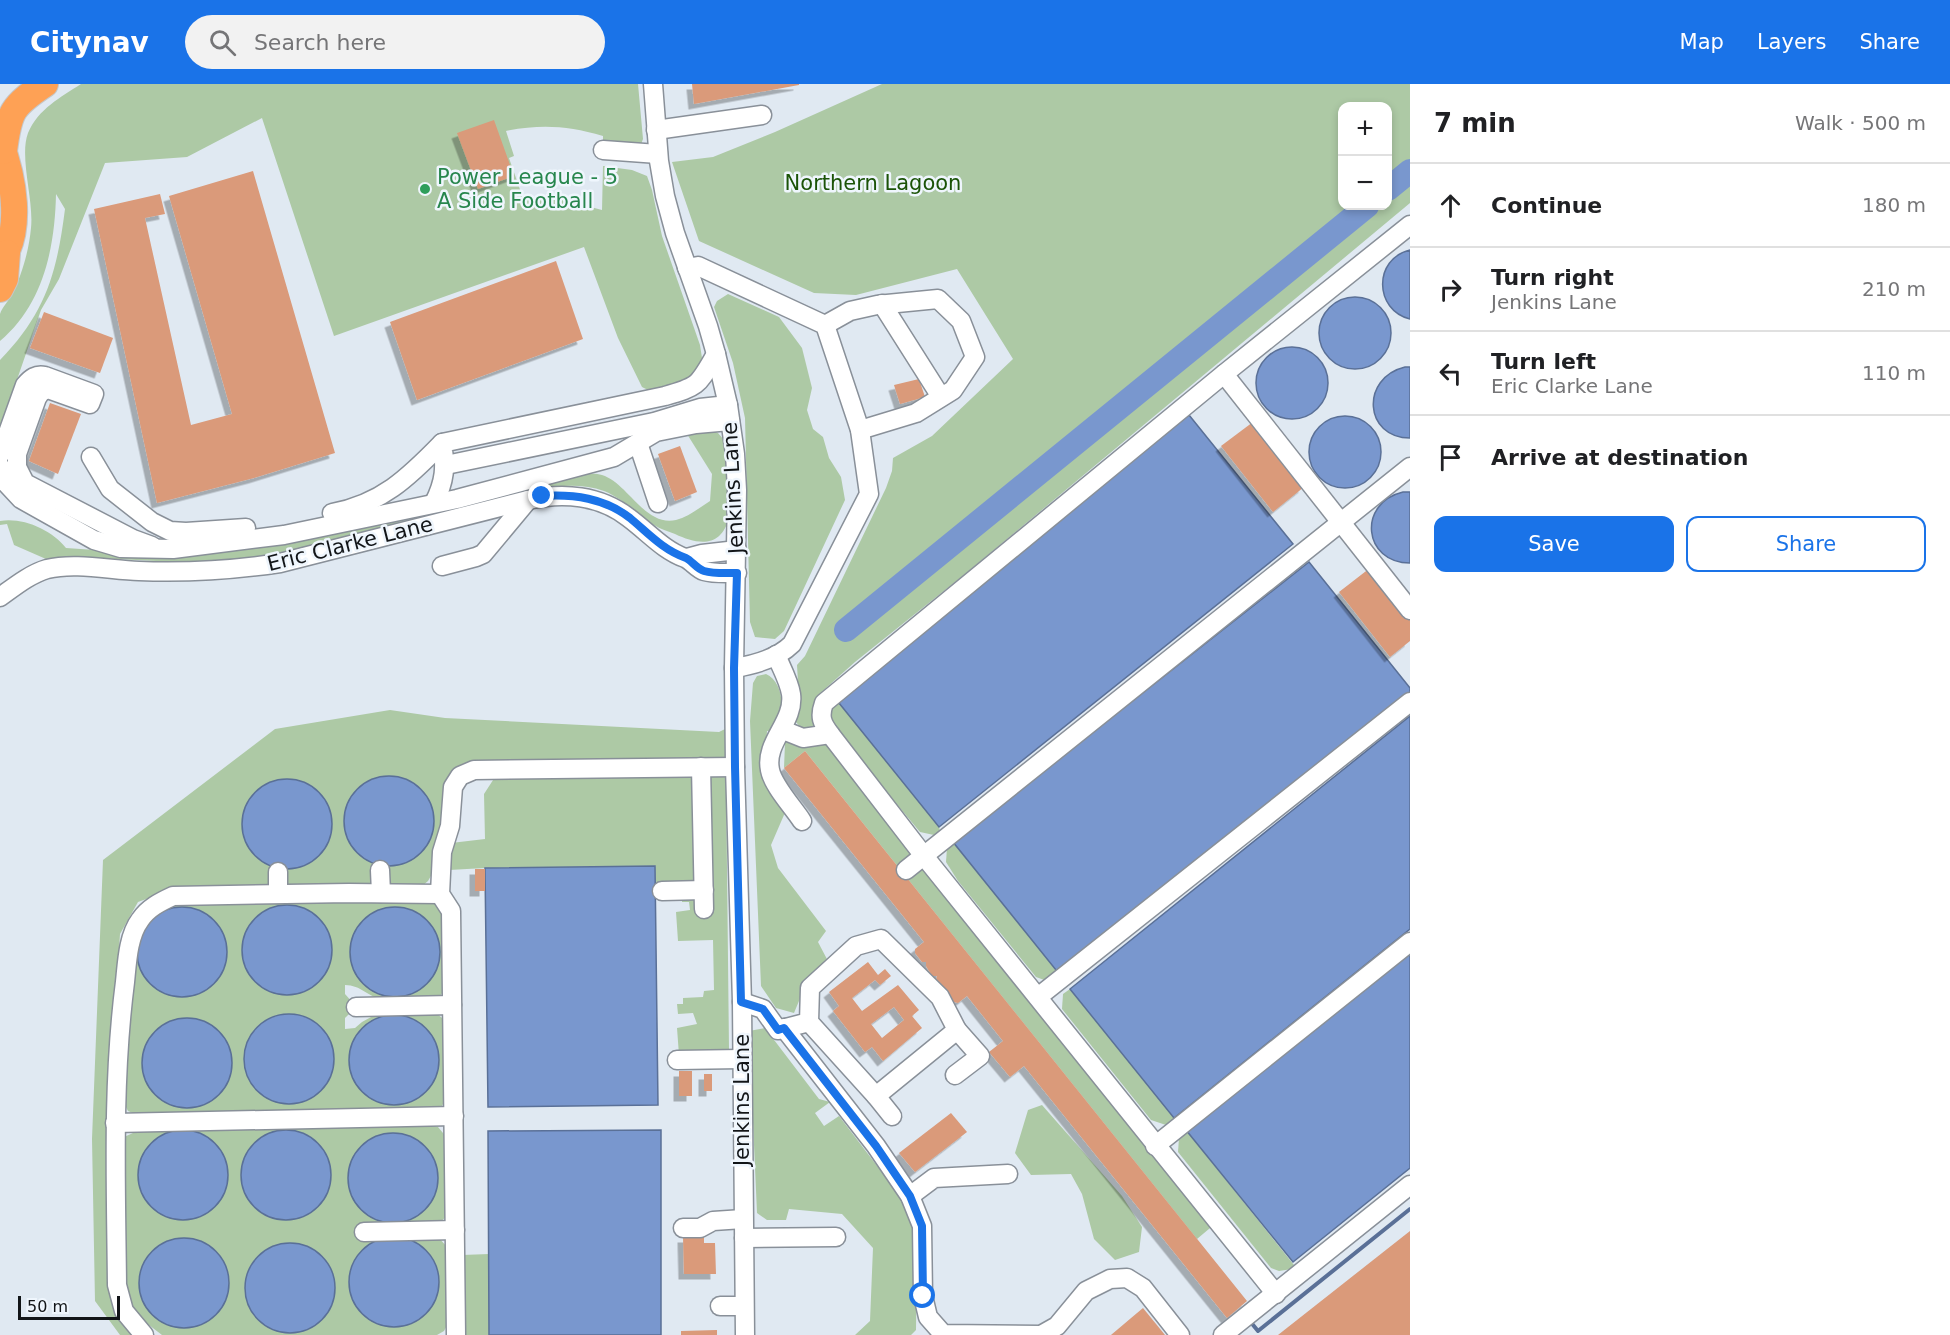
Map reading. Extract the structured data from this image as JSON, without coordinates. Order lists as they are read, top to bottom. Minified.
{"streets":{"street":["Jenkins Lane","Eric Clarke Lane"]},"crossings":[["Jenkins Lane","Eric Clarke Lane"]],"parks":["Northern Lagoon"],"places":["Power League - 5 A Side Football"],"scale_bar":"50 m","page":{"header":"Citynav","search":"Search here","nav":["Map","Layers","Share"],"heading":["7 min","Walk · 500 m"],"map_buttons":["+","−"],"list":[["Continue","180 m"],["Turn right","Jenkins Lane","210 m"],["Turn left","Eric Clarke Lane","110 m"],"Arrive at destination"],"buttons":["Save","Share"],"scale":"50 m"}}
